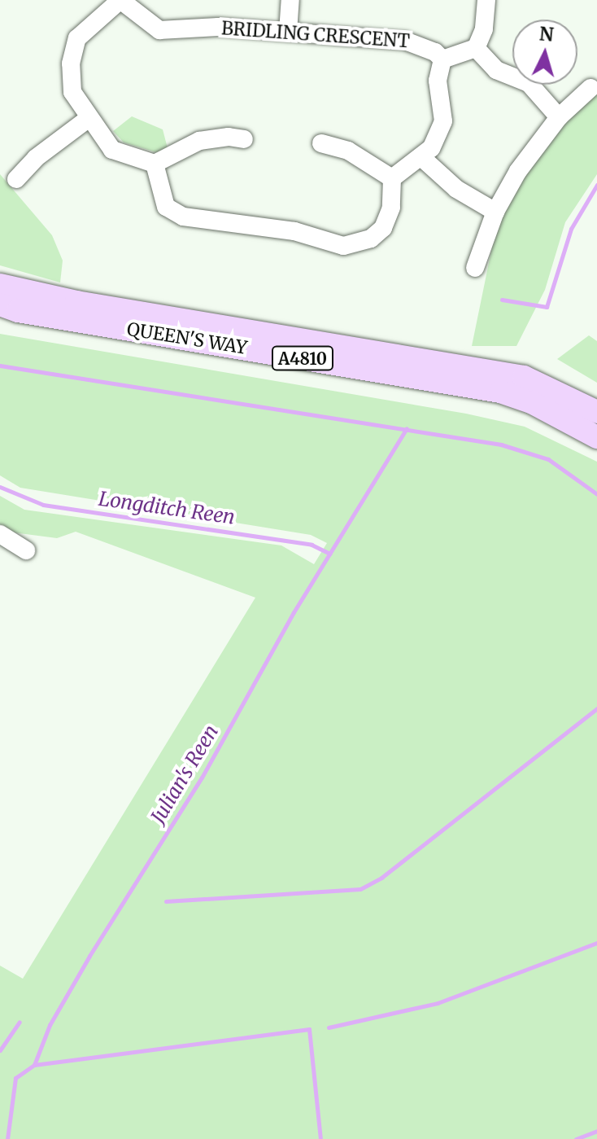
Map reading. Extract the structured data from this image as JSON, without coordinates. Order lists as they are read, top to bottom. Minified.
{"streets":{"main road":["QUEEN'S WAY","A4810"],"street":["BRIDLING CRESCENT"]},"water":["Longditch Reen","Julian's Reen"],"north":"top"}
